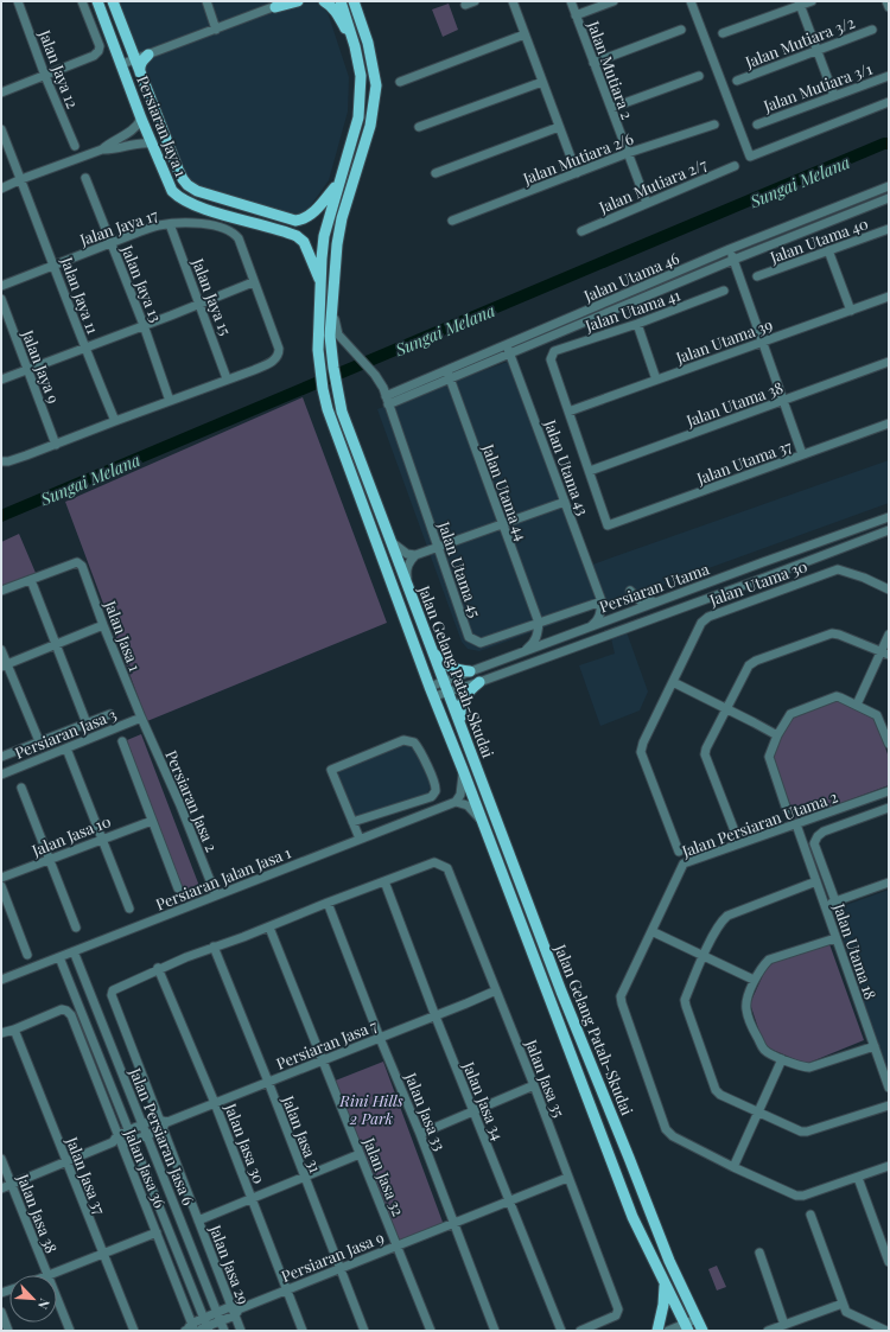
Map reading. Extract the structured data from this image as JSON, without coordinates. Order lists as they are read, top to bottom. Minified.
{"streets":{"main road":["Persiaran Jaya 1","Jalan Gelang Patah-Skudai"],"street":["Jalan Mutiara 3/2","Jalan Jaya 12","Jalan Mutiara 2","Jalan Mutiara 3/1","Jalan Mutiara 2/6","Jalan Mutiara 2/7","Jalan Jaya 17","Jalan Utama 40","Jalan Utama 46","Jalan Jaya 13","Jalan Jaya 11","Jalan Jaya 15","Jalan Utama 41","Jalan Utama 39","Jalan Jaya 9","Jalan Utama 38","Jalan Utama 37","Jalan Utama 43","Jalan Utama 44","Jalan Utama 45","Jalan Utama 30","Persiaran Utama","Jalan Jasa 1","Persiaran Jasa 3","Persiaran Jasa 2","Jalan Persiaran Utama 2","Jalan Jasa 10","Persiaran Jalan Jasa 1","Jalan Utama 18","Persiaran Jasa 7","Jalan Jasa 35","Jalan Jasa 34","Jalan Jasa 33","Jalan Jasa 31","Jalan Persiaran Jasa 6","Jalan Jasa 30","Jalan Jasa 36","Jalan Jasa 37","Jalan Jasa 32","Jalan Jasa 38","Persiaran Jasa 9","Jalan Jasa 29"]},"crossings":[["Jalan Mutiara 2","Jalan Mutiara 2/6"],["Jalan Mutiara 2","Jalan Mutiara 2/7"],["Persiaran Jaya 1","Jalan Gelang Patah-Skudai"],["Jalan Jaya 17","Jalan Jaya 13"],["Jalan Jaya 17","Jalan Jaya 11"],["Jalan Jaya 17","Jalan Jaya 15"],["Jalan Utama 46","Jalan Utama 43"],["Jalan Utama 46","Jalan Utama 44"],["Jalan Utama 46","Jalan Utama 45"],["Jalan Utama 41","Jalan Utama 39"],["Jalan Utama 38","Jalan Utama 37"],["Jalan Utama 43","Jalan Utama 45"],["Jalan Utama 44","Jalan Utama 45"],["Jalan Utama 45","Jalan Gelang Patah-Skudai"],["Persiaran Utama","Jalan Gelang Patah-Skudai"],["Jalan Jasa 1","Persiaran Jasa 3"],["Jalan Jasa 1","Persiaran Jasa 2"],["Persiaran Jasa 3","Persiaran Jasa 2"],["Persiaran Jasa 2","Persiaran Jalan Jasa 1"],["Jalan Persiaran Utama 2","Jalan Utama 18"],["Persiaran Jalan Jasa 1","Jalan Persiaran Jasa 6"],["Persiaran Jasa 7","Jalan Jasa 35"],["Persiaran Jasa 7","Jalan Jasa 34"],["Persiaran Jasa 7","Jalan Jasa 33"],["Persiaran Jasa 7","Jalan Jasa 31"],["Persiaran Jasa 7","Jalan Persiaran Jasa 6"],["Persiaran Jasa 7","Jalan Jasa 30"],["Persiaran Jasa 7","Jalan Jasa 36"],["Persiaran Jasa 7","Jalan Jasa 32"],["Persiaran Jasa 7","Jalan Jasa 29"],["Jalan Jasa 35","Jalan Jasa 34"],["Jalan Jasa 35","Persiaran Jasa 9"],["Jalan Jasa 34","Persiaran Jasa 9"],["Jalan Jasa 33","Persiaran Jasa 9"],["Jalan Jasa 31","Persiaran Jasa 9"],["Jalan Persiaran Jasa 6","Persiaran Jasa 9"],["Jalan Jasa 30","Persiaran Jasa 9"],["Jalan Jasa 30","Jalan Jasa 29"],["Jalan Jasa 36","Jalan Jasa 37"],["Jalan Jasa 36","Persiaran Jasa 9"],["Jalan Jasa 32","Persiaran Jasa 9"],["Persiaran Jasa 9","Jalan Jasa 29"]],"water":["Sungai Melana"],"parks":["Rini Hills 2 Park"],"north":"bottom right"}
